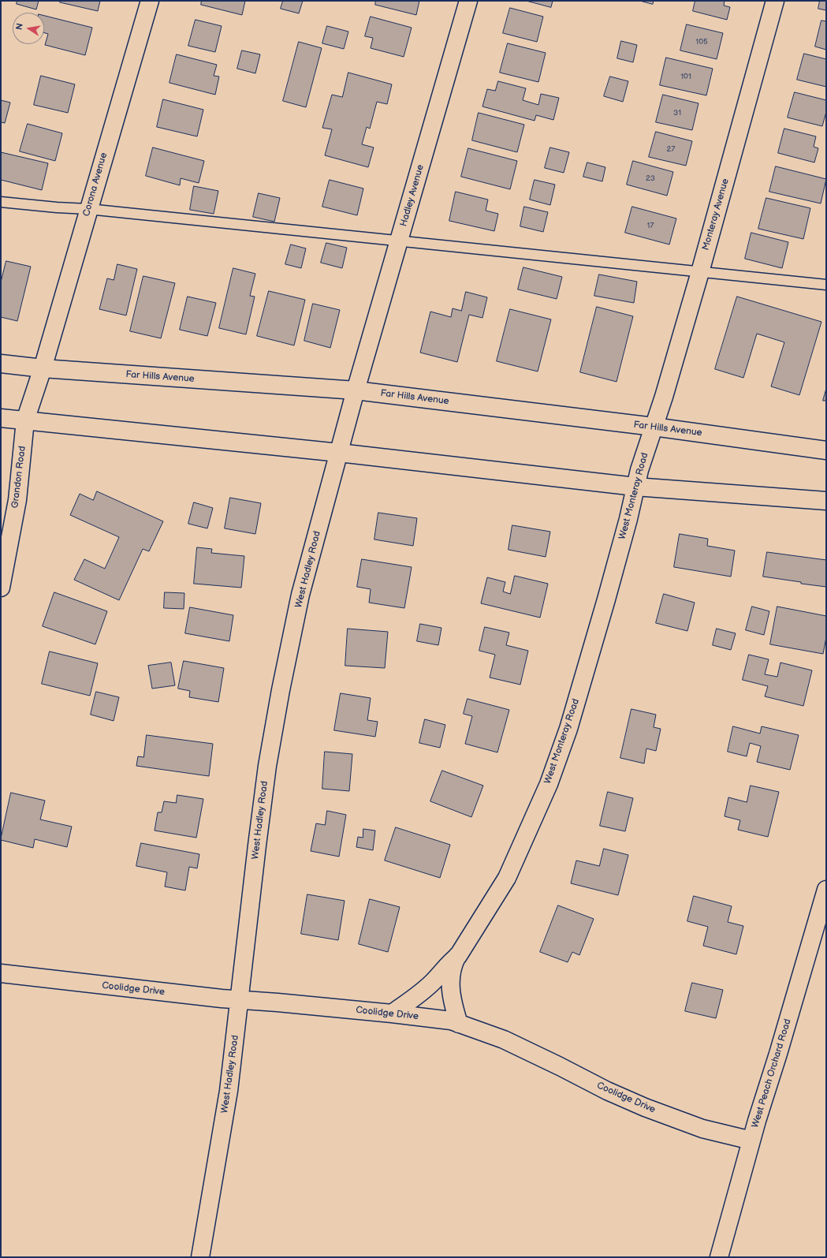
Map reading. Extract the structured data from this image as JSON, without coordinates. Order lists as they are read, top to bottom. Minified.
{"streets":{"street":["Corona Avenue","Hadley Avenue","Monteray Avenue","Far Hills Avenue","Grandon Road","West Monteray Road","West Hadley Road","Coolidge Drive","West Peach Orchard Road"]},"crossings":[["Corona Avenue","Far Hills Avenue"],["Corona Avenue","Grandon Road"],["Hadley Avenue","Far Hills Avenue"],["Hadley Avenue","West Hadley Road"],["Monteray Avenue","Far Hills Avenue"],["Monteray Avenue","West Monteray Road"],["Far Hills Avenue","Grandon Road"],["Far Hills Avenue","West Monteray Road"],["Far Hills Avenue","West Hadley Road"],["West Monteray Road","Coolidge Drive"],["West Hadley Road","Coolidge Drive"],["Coolidge Drive","West Peach Orchard Road"]],"house_numbers":["105","101","31","27","23","17"],"north":"left"}
